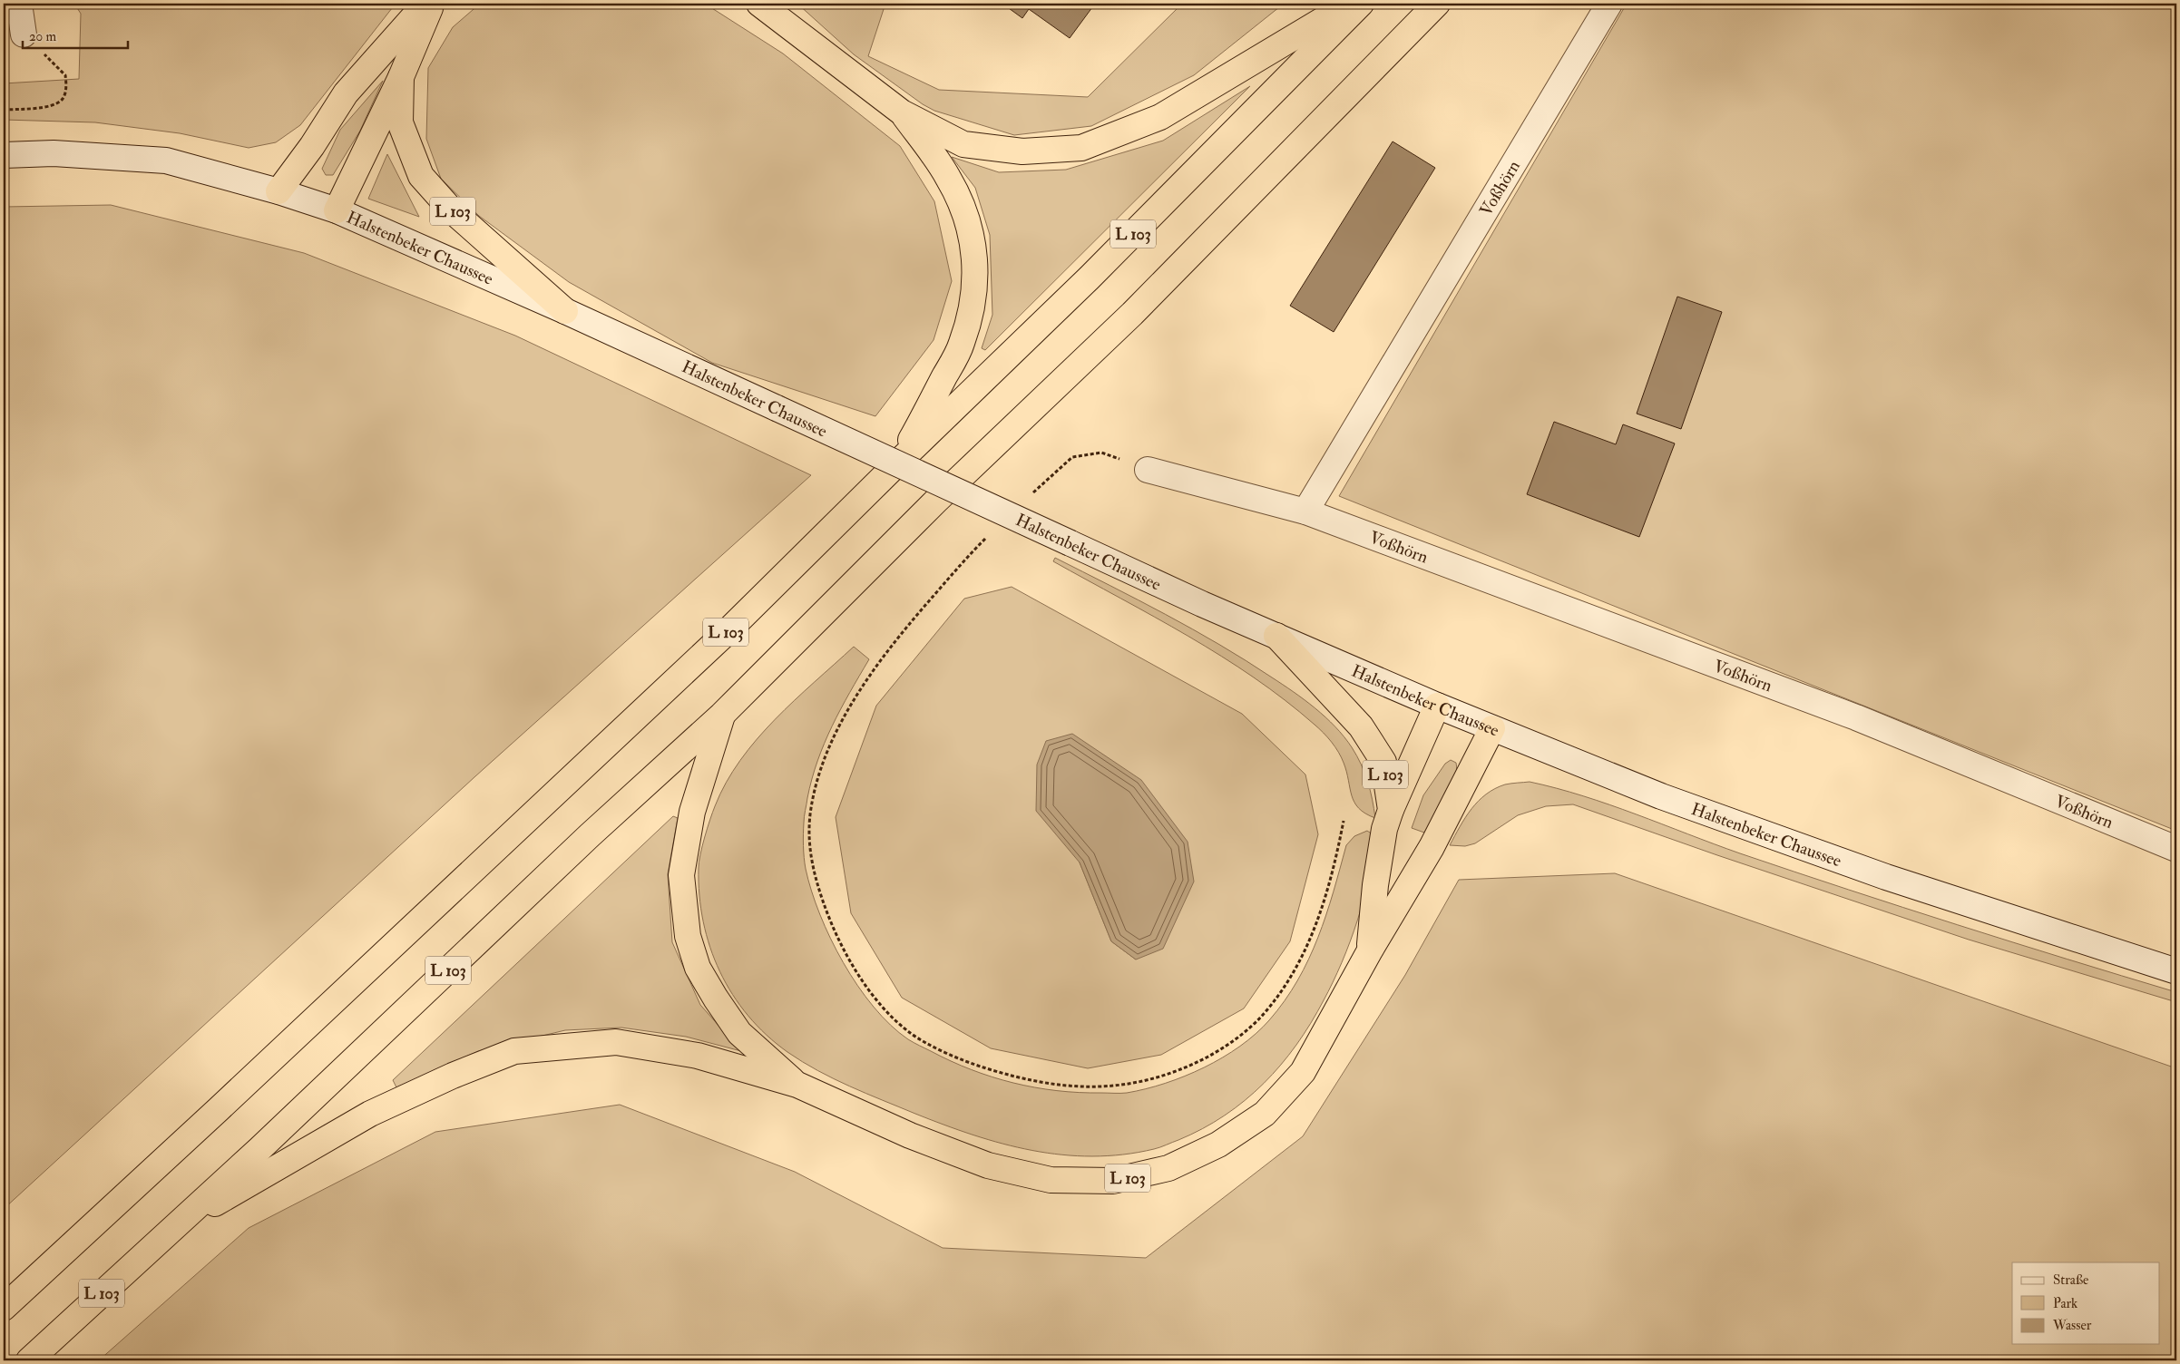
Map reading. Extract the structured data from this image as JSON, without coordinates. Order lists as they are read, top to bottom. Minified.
{"streets":{"highway":["L 103"],"main road":["Voßhörn","Halstenbeker Chaussee"]},"crossings":[["L 103","Halstenbeker Chaussee"]],"legend":["Straße","Park","Wasser"],"scale_bar":"20 m"}
